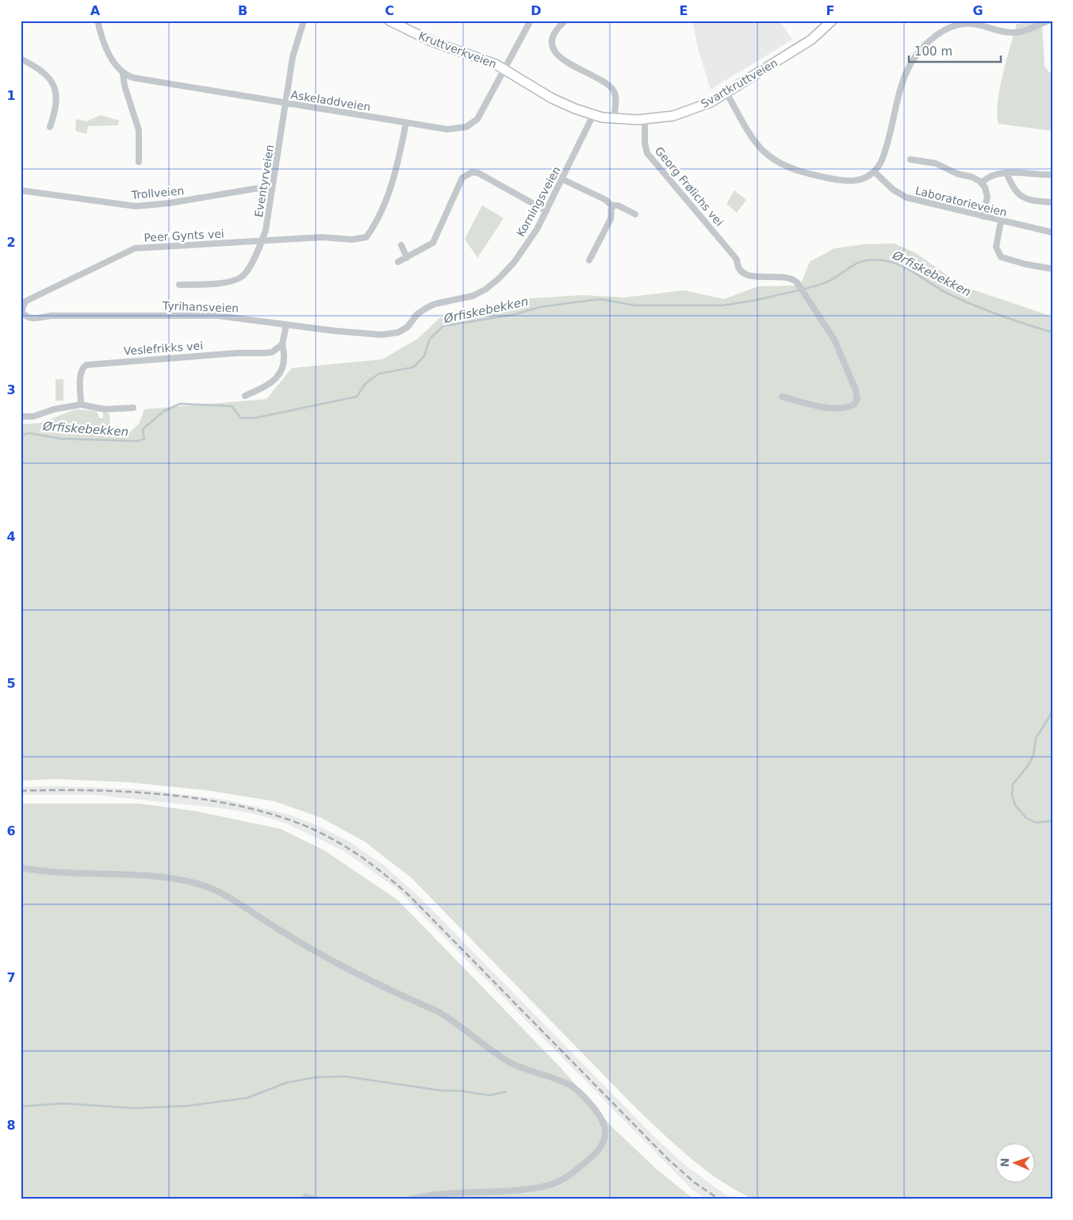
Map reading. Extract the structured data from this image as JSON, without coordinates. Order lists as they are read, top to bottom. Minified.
{"streets":{"street":["Kruttverkveien","Svartkruttveien","Askeladdveien","Eventyrveien","Georg Frølichs vei","Trollveien","Korningsveien","Laboratorieveien","Peer Gynts vei","Tyrihansveien","Veslefrikks vei"]},"crossings":[["Kruttverkveien","Svartkruttveien"],["Kruttverkveien","Askeladdveien"],["Svartkruttveien","Askeladdveien"],["Svartkruttveien","Georg Frølichs vei"],["Svartkruttveien","Korningsveien"],["Askeladdveien","Eventyrveien"],["Askeladdveien","Peer Gynts vei"],["Eventyrveien","Trollveien"],["Eventyrveien","Peer Gynts vei"],["Korningsveien","Tyrihansveien"],["Peer Gynts vei","Tyrihansveien"]],"water":["Ørfiskebekken"],"scale_bar":"100 m","north":"left","grid":{"columns":["A","B","C","D","E","F","G"],"rows":["1","2","3","4","5","6","7","8"]}}
